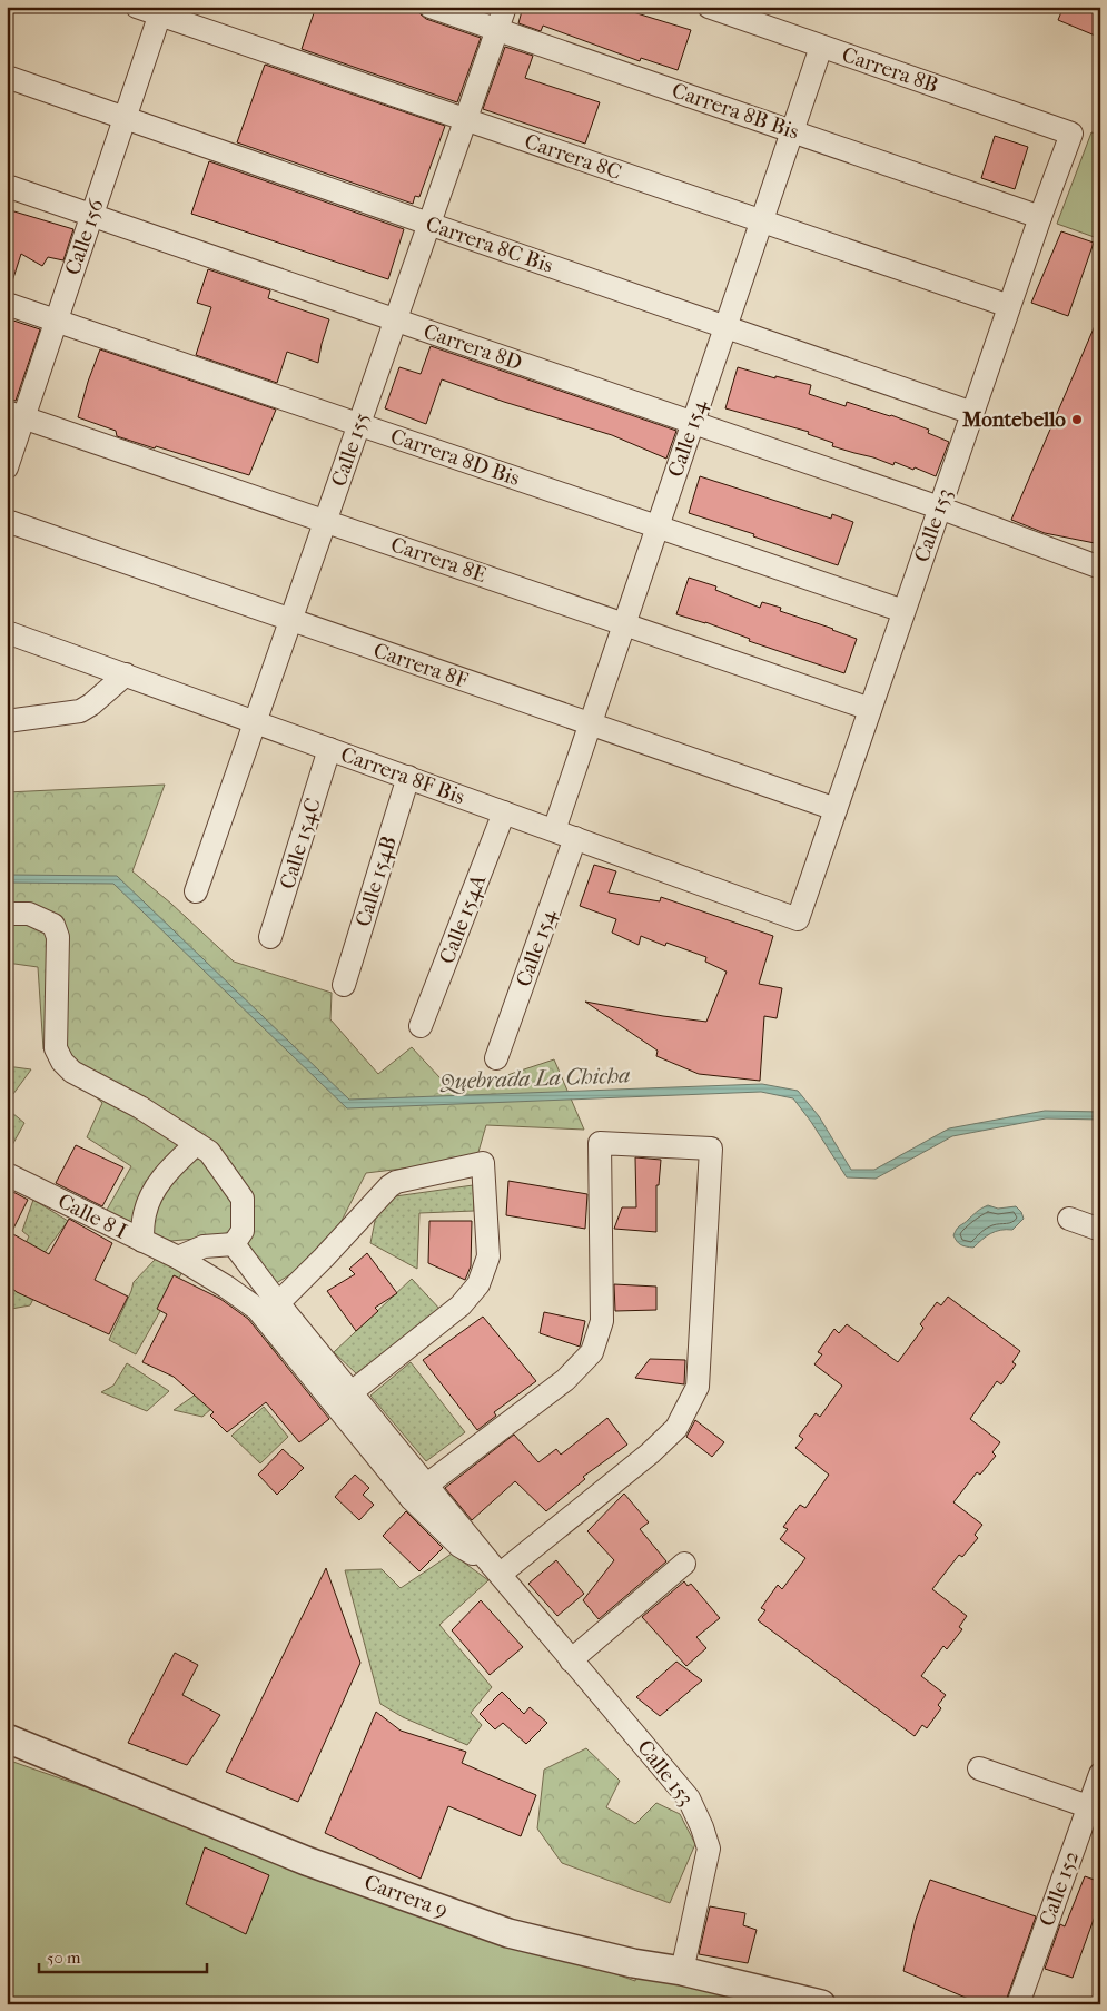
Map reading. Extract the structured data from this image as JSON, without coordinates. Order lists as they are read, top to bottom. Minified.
{"streets":{"street":["Carrera 8B","Carrera 8B Bis","Carrera 8C","Calle 156","Carrera 8C Bis","Carrera 8D","Calle 154","Calle 155","Carrera 8D Bis","Calle 153","Carrera 8E","Carrera 8F","Carrera 8F Bis","Calle 154C","Calle 154B","Calle 154A","Calle 8 I","Calle 152","Carrera 9"]},"crossings":[["Carrera 8B","Calle 154"],["Carrera 8B","Calle 153"],["Carrera 8B Bis","Calle 154"],["Carrera 8B Bis","Calle 155"],["Carrera 8B Bis","Calle 153"],["Carrera 8C","Calle 156"],["Carrera 8C","Calle 154"],["Carrera 8C","Calle 155"],["Carrera 8C","Calle 153"],["Calle 156","Carrera 8C Bis"],["Calle 156","Carrera 8D"],["Calle 156","Carrera 8D Bis"],["Calle 156","Carrera 8E"],["Carrera 8C Bis","Calle 154"],["Carrera 8C Bis","Calle 155"],["Carrera 8C Bis","Calle 153"],["Carrera 8D","Calle 154"],["Carrera 8D","Calle 155"],["Carrera 8D","Calle 153"],["Calle 154","Carrera 8D Bis"],["Calle 154","Carrera 8E"],["Calle 154","Carrera 8F"],["Calle 154","Carrera 8F Bis"],["Calle 155","Carrera 8D Bis"],["Calle 155","Carrera 8E"],["Calle 155","Carrera 8F"],["Calle 155","Carrera 8F Bis"],["Carrera 8D Bis","Calle 153"],["Calle 153","Carrera 8E"],["Calle 153","Carrera 8F"],["Calle 153","Carrera 8F Bis"],["Calle 153","Calle 8 I"],["Calle 153","Carrera 9"],["Carrera 8F Bis","Calle 154C"],["Carrera 8F Bis","Calle 154B"],["Carrera 8F Bis","Calle 154A"]],"water":["Quebrada La Chicha"],"places":["Montebello"],"scale_bar":"50 m"}
